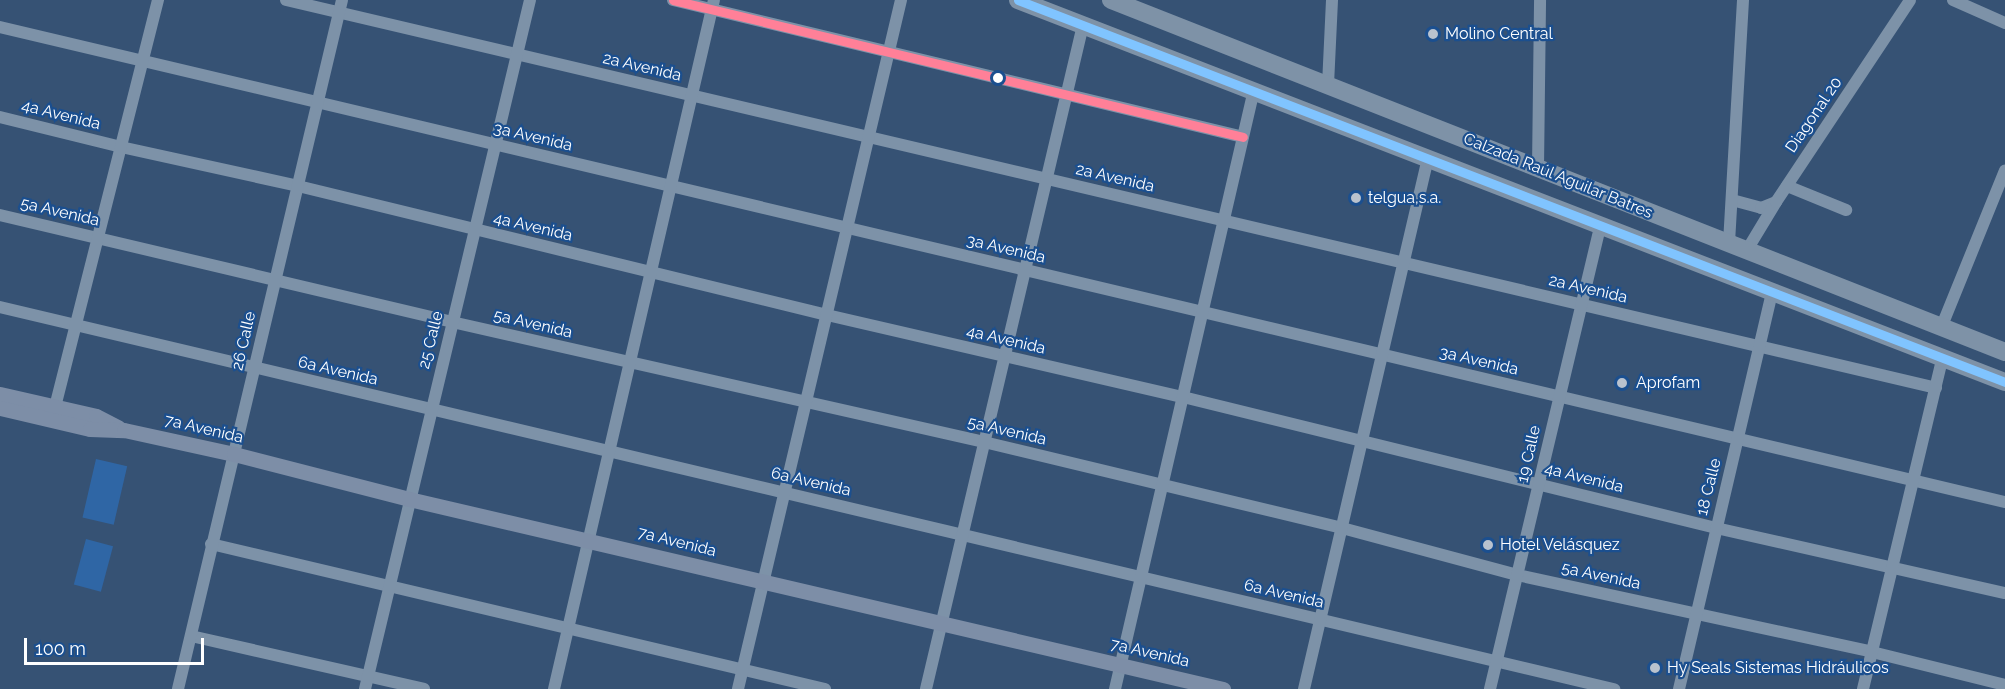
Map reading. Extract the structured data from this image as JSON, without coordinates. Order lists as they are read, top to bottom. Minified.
{"streets":{"highway":["Calzada Raúl Aguilar Batres"],"main road":["7a Avenida"],"street":["2a Avenida","4a Avenida","Diagonal 20","3a Avenida","5a Avenida","25 Calle","26 Calle","6a Avenida","19 Calle","18 Calle"]},"crossings":[["2a Avenida","25 Calle"],["2a Avenida","26 Calle"],["2a Avenida","19 Calle"],["2a Avenida","18 Calle"],["4a Avenida","25 Calle"],["4a Avenida","26 Calle"],["4a Avenida","19 Calle"],["4a Avenida","18 Calle"],["Diagonal 20","Calzada Raúl Aguilar Batres"],["3a Avenida","25 Calle"],["3a Avenida","26 Calle"],["3a Avenida","19 Calle"],["3a Avenida","18 Calle"],["Calzada Raúl Aguilar Batres","19 Calle"],["Calzada Raúl Aguilar Batres","18 Calle"],["5a Avenida","25 Calle"],["5a Avenida","26 Calle"],["5a Avenida","19 Calle"],["5a Avenida","18 Calle"],["25 Calle","6a Avenida"],["25 Calle","7a Avenida"],["26 Calle","6a Avenida"],["26 Calle","7a Avenida"],["6a Avenida","19 Calle"]],"places":["Molino Central","telgua,s.a.","Aprofam","Hotel Velásquez","Hy Seals Sistemas Hidráulicos"],"scale_bar":"100 m"}
